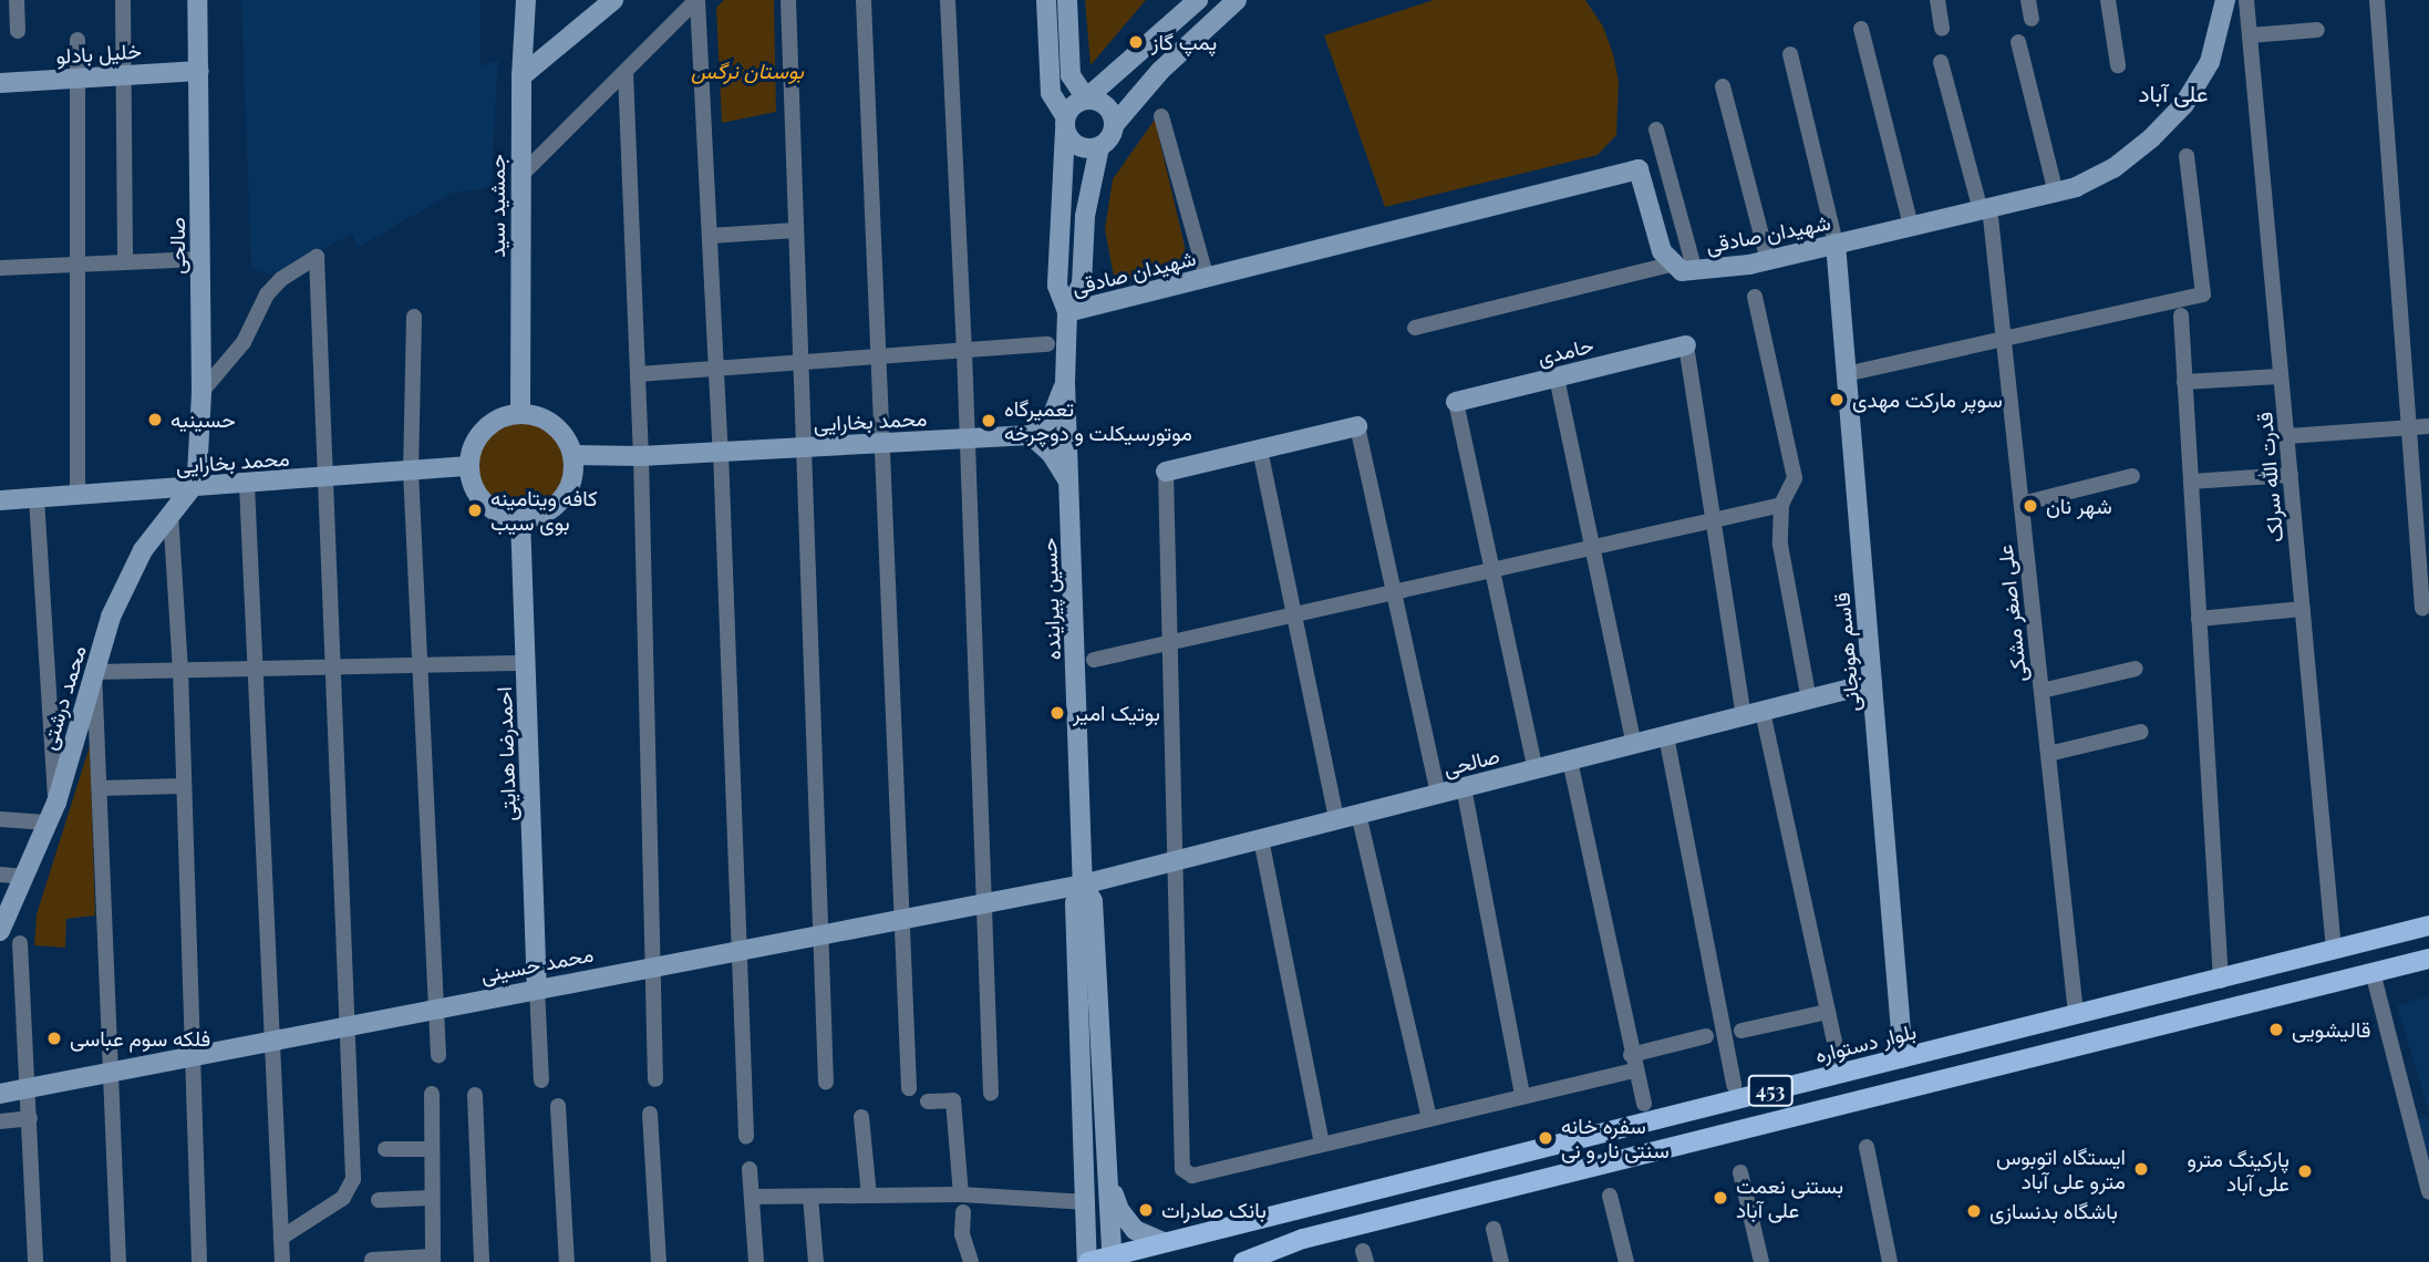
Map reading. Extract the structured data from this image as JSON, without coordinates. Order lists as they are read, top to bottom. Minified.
{"streets":{"main road":["خلیل بادلو","جمشید سید","شهیدان صادقی","صالحی","حامدی","محمد بخارایی","حسین پیراینده","قاسم هونجانی","محمد درشتی","احمدرضا هدایتی","محمد حسینی","بلوار دستواره","453"],"street":["قدرت الله سرلک","علی اصغر مشکی"]},"crossings":[["خلیل بادلو","صالحی"],["جمشید سید","محمد بخارایی"],["جمشید سید","احمدرضا هدایتی"],["شهیدان صادقی","حسین پیراینده"],["شهیدان صادقی","علی اصغر مشکی"],["شهیدان صادقی","قاسم هونجانی"],["صالحی","محمد بخارایی"],["صالحی","حسین پیراینده"],["صالحی","قاسم هونجانی"],["صالحی","محمد درشتی"],["صالحی","محمد حسینی"],["محمد بخارایی","محمد درشتی"],["محمد بخارایی","احمدرضا هدایتی"],["قدرت الله سرلک","بلوار دستواره"],["حسین پیراینده","محمد حسینی"],["حسین پیراینده","بلوار دستواره"],["علی اصغر مشکی","بلوار دستواره"],["قاسم هونجانی","بلوار دستواره"],["احمدرضا هدایتی","محمد حسینی"]],"districts":["علی آباد"],"parks":["بوستان نرگس"],"places":["پمپ گاز","سوپر مارکت مهدی","حسینیه","تعمیرگاه موتورسیکلت و دوچرخه","شهر نان","کافه ویتامینه بوی سیب","بوتیک امیر","قالیشویی","فلکه سوم عباسی","سفره خانه سنتی نار و نی","ایستگاه اتوبوس مترو علی آباد","پارکینگ مترو علی آباد","بستنی نعمت علی آباد","بانک صادرات","باشگاه بدنسازی"]}
